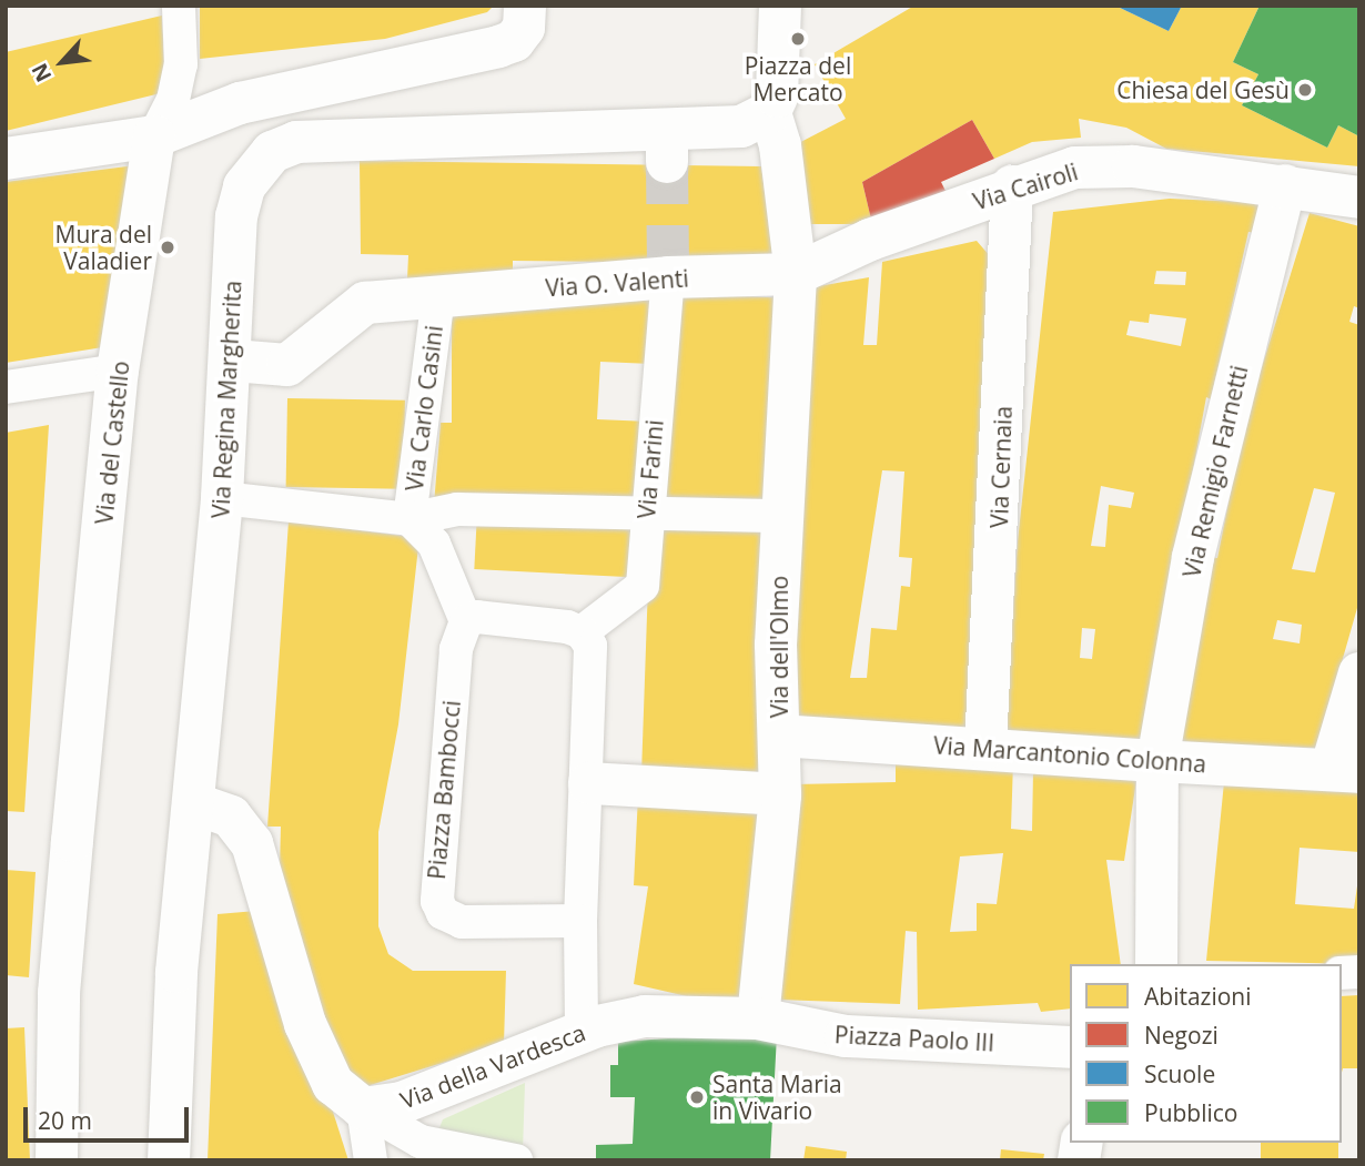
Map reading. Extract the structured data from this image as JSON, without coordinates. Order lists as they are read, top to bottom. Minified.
{"streets":{"street":["Via Cairoli","Via O. Valenti","Via Regina Margherita","Via del Castello","Via Cernaia","Via Remigio Farnetti","Via dell'Olmo","Via Marcantonio Colonna","Piazza Paolo III","Via della Vardesca"],"lane":["Via Carlo Casini","Via Farini","Piazza Bambocci"]},"crossings":[["Via Cairoli","Via O. Valenti"],["Via Cairoli","Via Cernaia"],["Via Cairoli","Via Remigio Farnetti"],["Via Cairoli","Via dell'Olmo"],["Via O. Valenti","Via Regina Margherita"],["Via O. Valenti","Via Carlo Casini"],["Via O. Valenti","Via Farini"],["Via O. Valenti","Via dell'Olmo"],["Via Regina Margherita","Via dell'Olmo"],["Via Cernaia","Via Marcantonio Colonna"],["Via Remigio Farnetti","Via Marcantonio Colonna"],["Via dell'Olmo","Via Marcantonio Colonna"],["Via dell'Olmo","Piazza Paolo III"],["Via dell'Olmo","Via della Vardesca"],["Piazza Paolo III","Via della Vardesca"]],"places":["Piazza del Mercato","Chiesa del Gesù","Mura del Valadier","Santa Maria in Vivario"],"legend":["Abitazioni","Negozi","Scuole","Pubblico"],"scale_bar":"20 m","north":"bottom left"}
